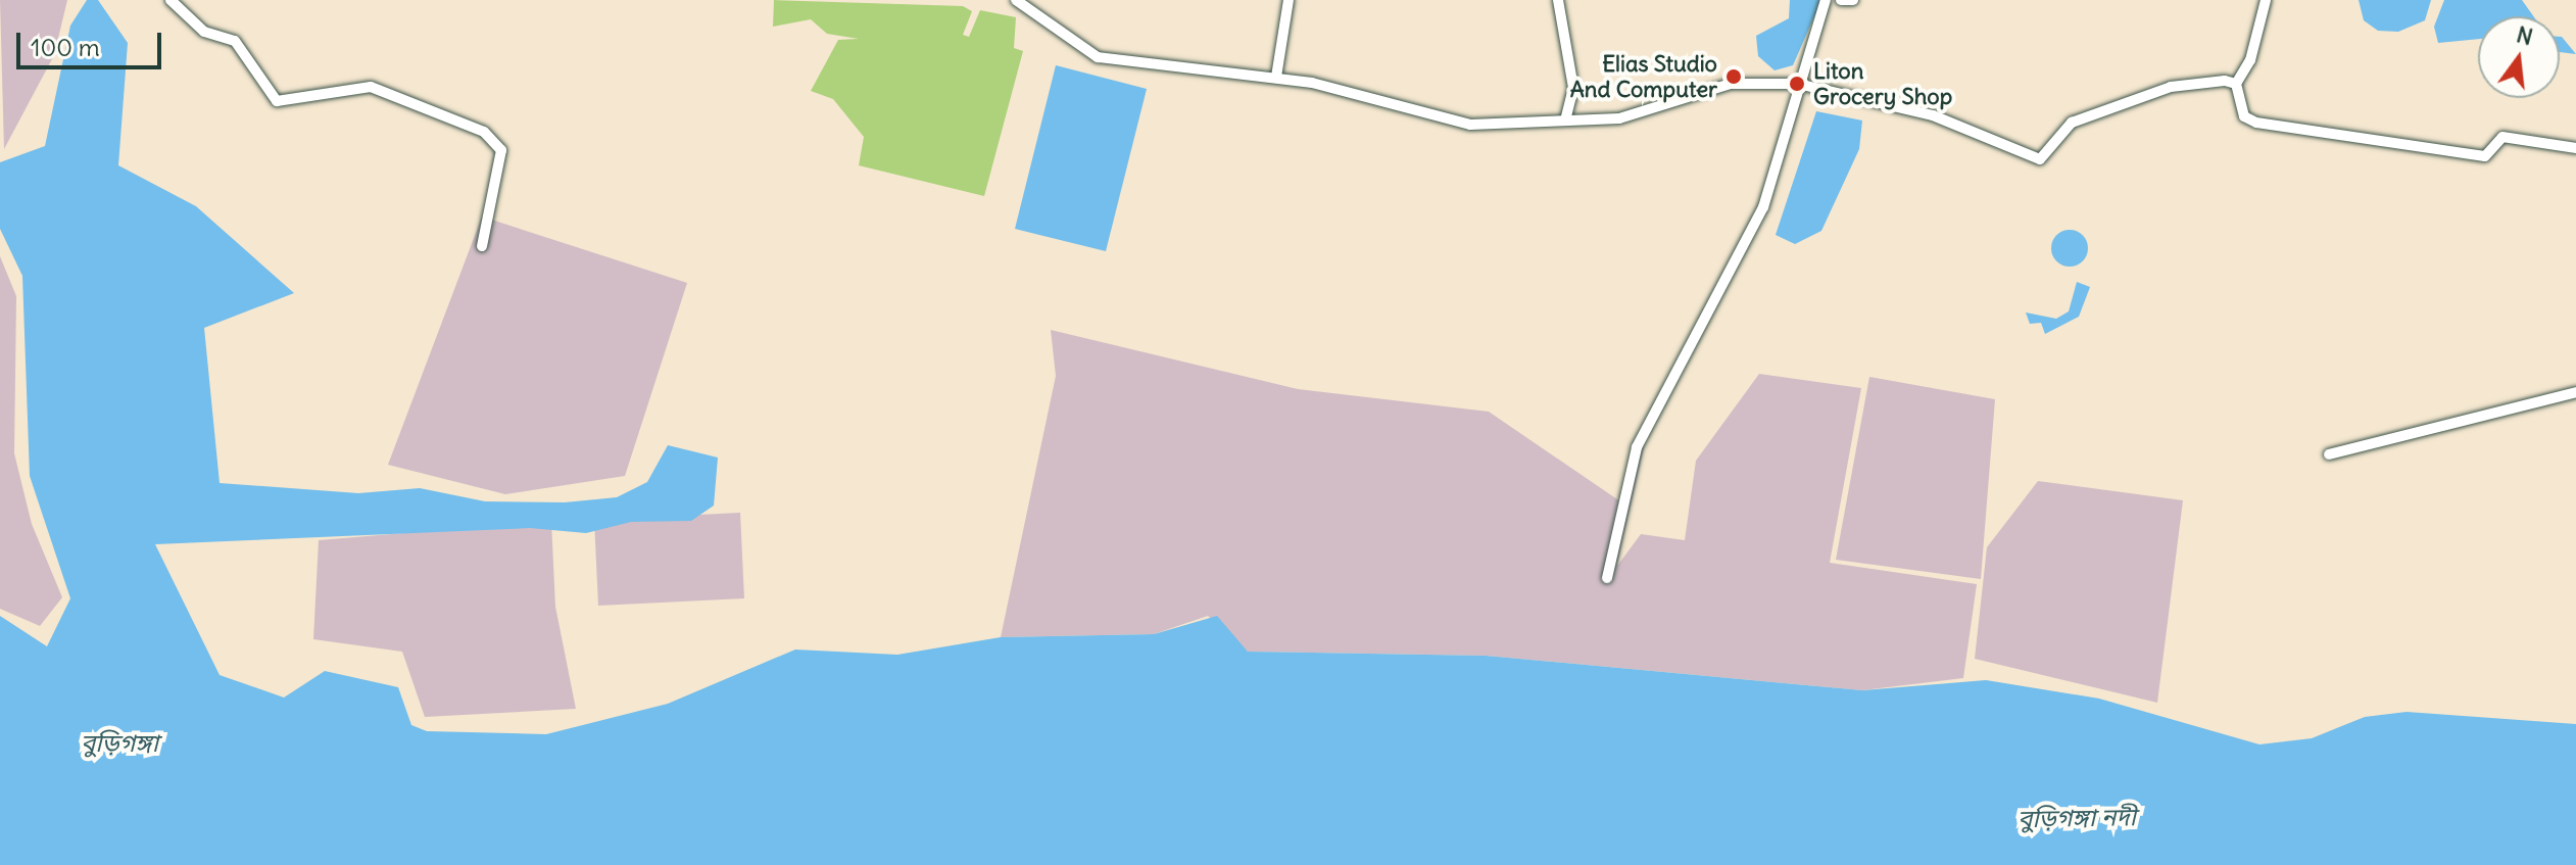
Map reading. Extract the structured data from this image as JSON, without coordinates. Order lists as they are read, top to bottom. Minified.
{"water":["বুড়িগঙ্গা","বুড়িগঙ্গা নদী"],"places":["Elias Studio And Computer","Liton Grocery Shop"],"scale_bar":"100 m","north":"top"}
